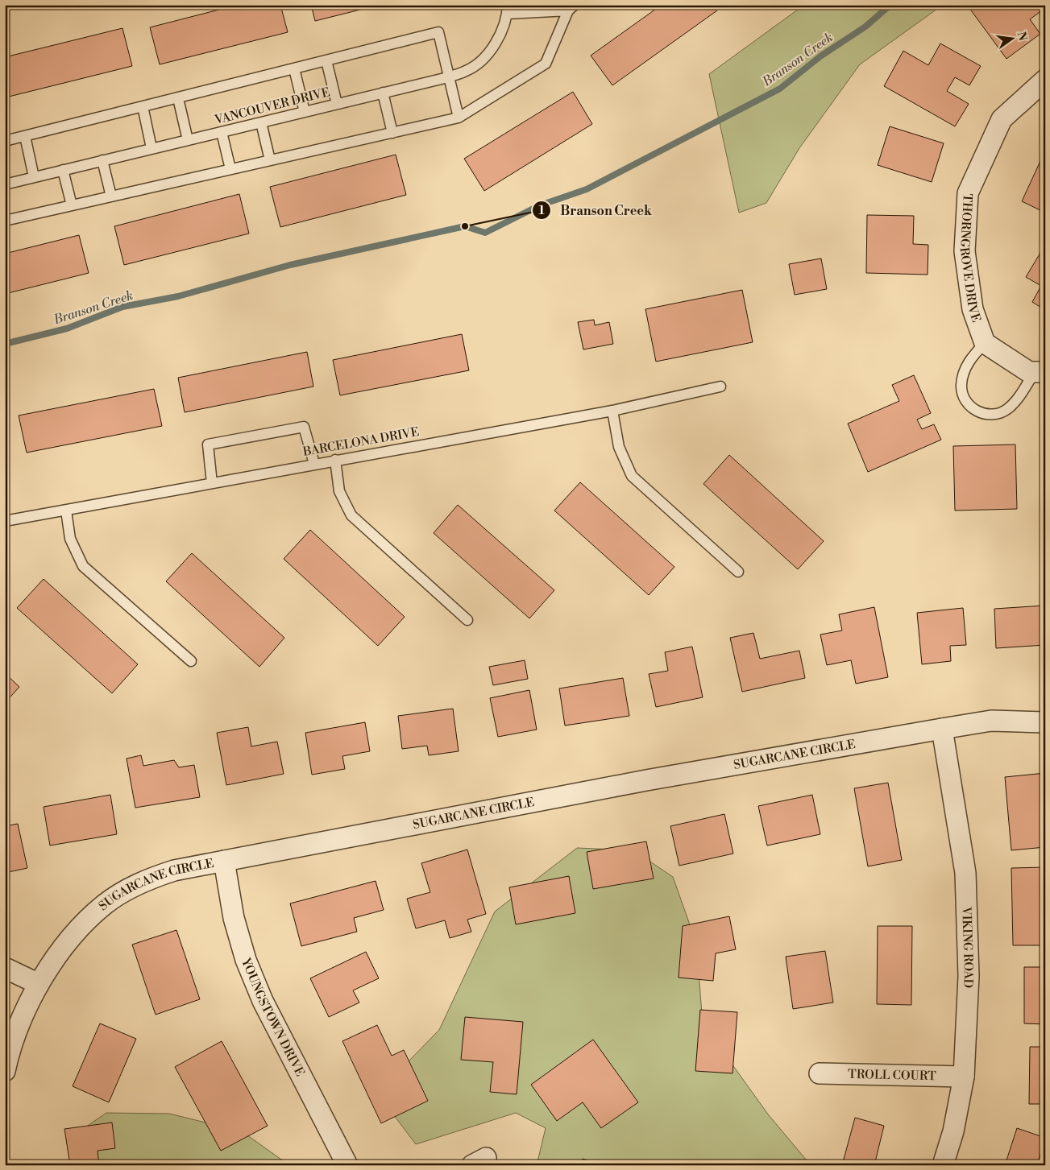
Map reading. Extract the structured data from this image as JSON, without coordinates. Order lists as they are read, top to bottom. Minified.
{"streets":{"street":["THORNGROVE DRIVE","SUGARCANE CIRCLE","VIKING ROAD","YOUNGSTOWN DRIVE","TROLL COURT"],"lane":["VANCOUVER DRIVE","BARCELONA DRIVE"]},"crossings":[["SUGARCANE CIRCLE","VIKING ROAD"],["SUGARCANE CIRCLE","YOUNGSTOWN DRIVE"],["VIKING ROAD","TROLL COURT"]],"water":["Branson Creek"],"places":["Branson Creek"],"north":"right"}
